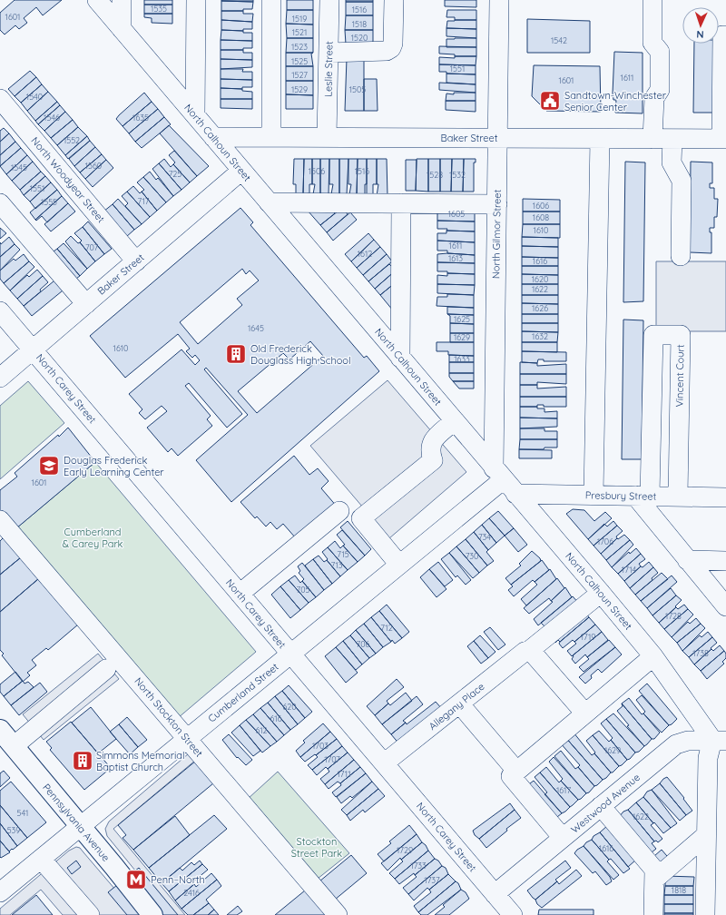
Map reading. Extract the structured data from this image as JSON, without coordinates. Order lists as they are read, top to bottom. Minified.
{"streets":{"main road":["Pennsylvania Avenue"],"street":["Leslie Street","Baker Street","North Calhoun Street","North Woodyear Street","North Gilmor Street","Vincent Court","North Carey Street","Presbury Street","Cumberland Street","Allegany Place","North Stockton Street","Westwood Avenue"]},"crossings":[["Leslie Street","Baker Street"],["Baker Street","North Calhoun Street"],["Baker Street","North Woodyear Street"],["Baker Street","North Gilmor Street"],["Baker Street","North Carey Street"],["North Calhoun Street","North Gilmor Street"],["North Calhoun Street","Presbury Street"],["North Calhoun Street","Cumberland Street"],["North Calhoun Street","Allegany Place"],["North Calhoun Street","Westwood Avenue"],["North Gilmor Street","Cumberland Street"],["Vincent Court","Presbury Street"],["North Carey Street","Cumberland Street"],["North Carey Street","Allegany Place"],["North Carey Street","Westwood Avenue"],["Cumberland Street","North Stockton Street"],["Cumberland Street","Pennsylvania Avenue"]],"parks":["Cumberland & Carey Park","Stockton Street Park"],"places":{"public building":["Sandtown-Winchester Senior Center"],"building":["Old Frederick Douglass High School","Simmons Memorial Baptist Church"],"school or university":["Douglas Frederick Early Learning Center"],"metro station":["Penn–North"]},"house_numbers":["1535","1516","1601","1519","1518","1521","1520","1542","1523","1525","1551","1527","1611","1601","1529","1505","1540","1546","1635","1552","1560","1545","1506","1516","725","1528","1532","1551","717","1555","1606","1605","1608","1610","1611","707","1612","1613","1616","1620","1622","1626","1625","1645","1632","1629","1610","1633","1601","734","1706","715","730","713","1714","705","1728","712","1719","706","1738","620","616","612","1703","1629","1707","1711","1617","541","1622","539","1616","1729","1733","1737","1818","2416"],"north":"bottom"}
